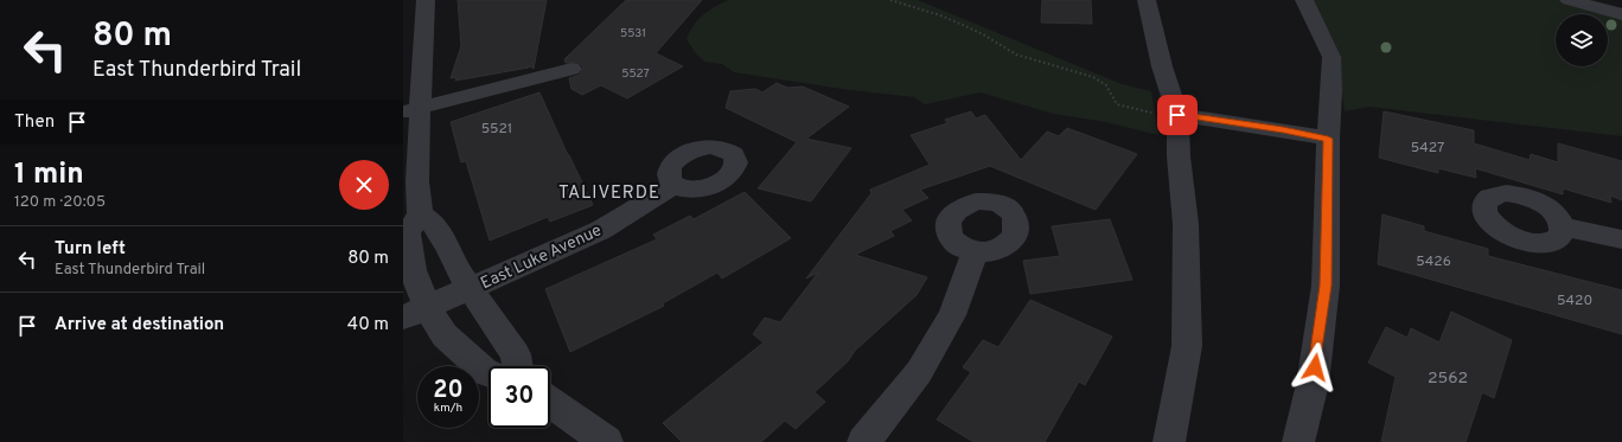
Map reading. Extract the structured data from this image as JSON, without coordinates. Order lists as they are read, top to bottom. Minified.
{"streets":{"street":["East Luke Avenue"]},"districts":["TALIVERDE"],"house_numbers":["5531","5527","5521","5427","5426","5420","2562"],"page":{"turn":["80 m","East Thunderbird Trail"],"then":"Then","heading":["1 min","120 m · 20:05"],"list":[{"name":"Turn left","note":"East Thunderbird Trail","value":"80 m"},{"name":"Arrive at destination","value":"40 m"}],"speed":"20 km/h","limit":"30"}}
